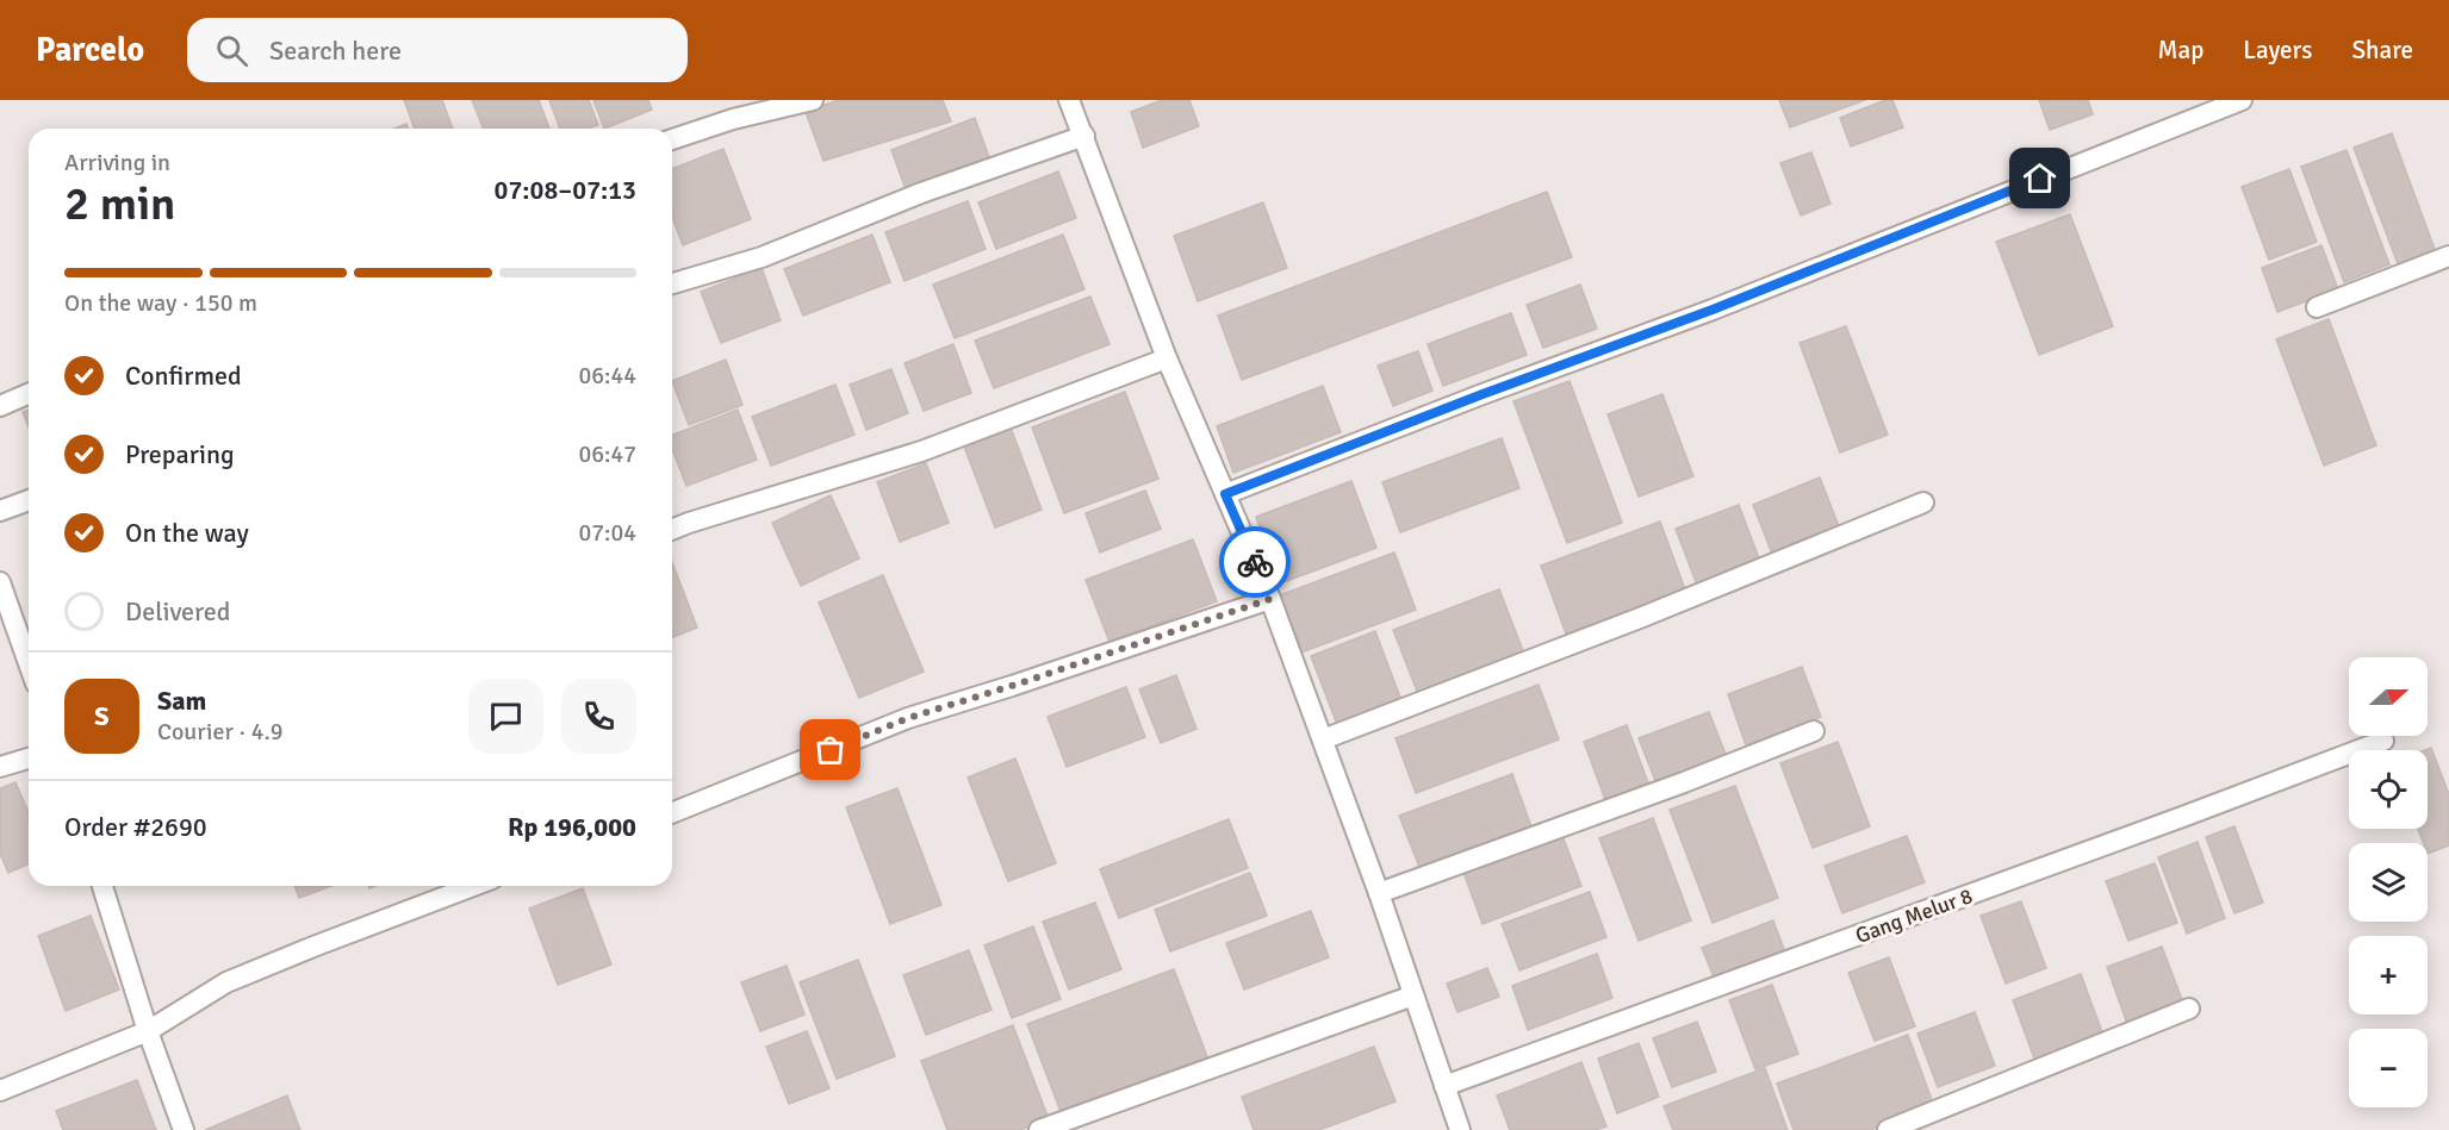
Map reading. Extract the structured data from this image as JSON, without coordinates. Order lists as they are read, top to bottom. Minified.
{"streets":{"street":["Gang Melur 8"]},"north":"right","page":{"header":"Parcelo","search":"Search here","nav":["Map","Layers","Share"],"heading":["2 min","Arriving in","07:08–07:13"],"panel":["Sam","Courier · 4.9","Order #2690","Rp 196,000"],"bar":"On the way · 150 m","list":[["Confirmed","06:44"],["Preparing","06:47"],["On the way","07:04"],"Delivered"],"map_buttons":["+","−"],"round":"S"}}
